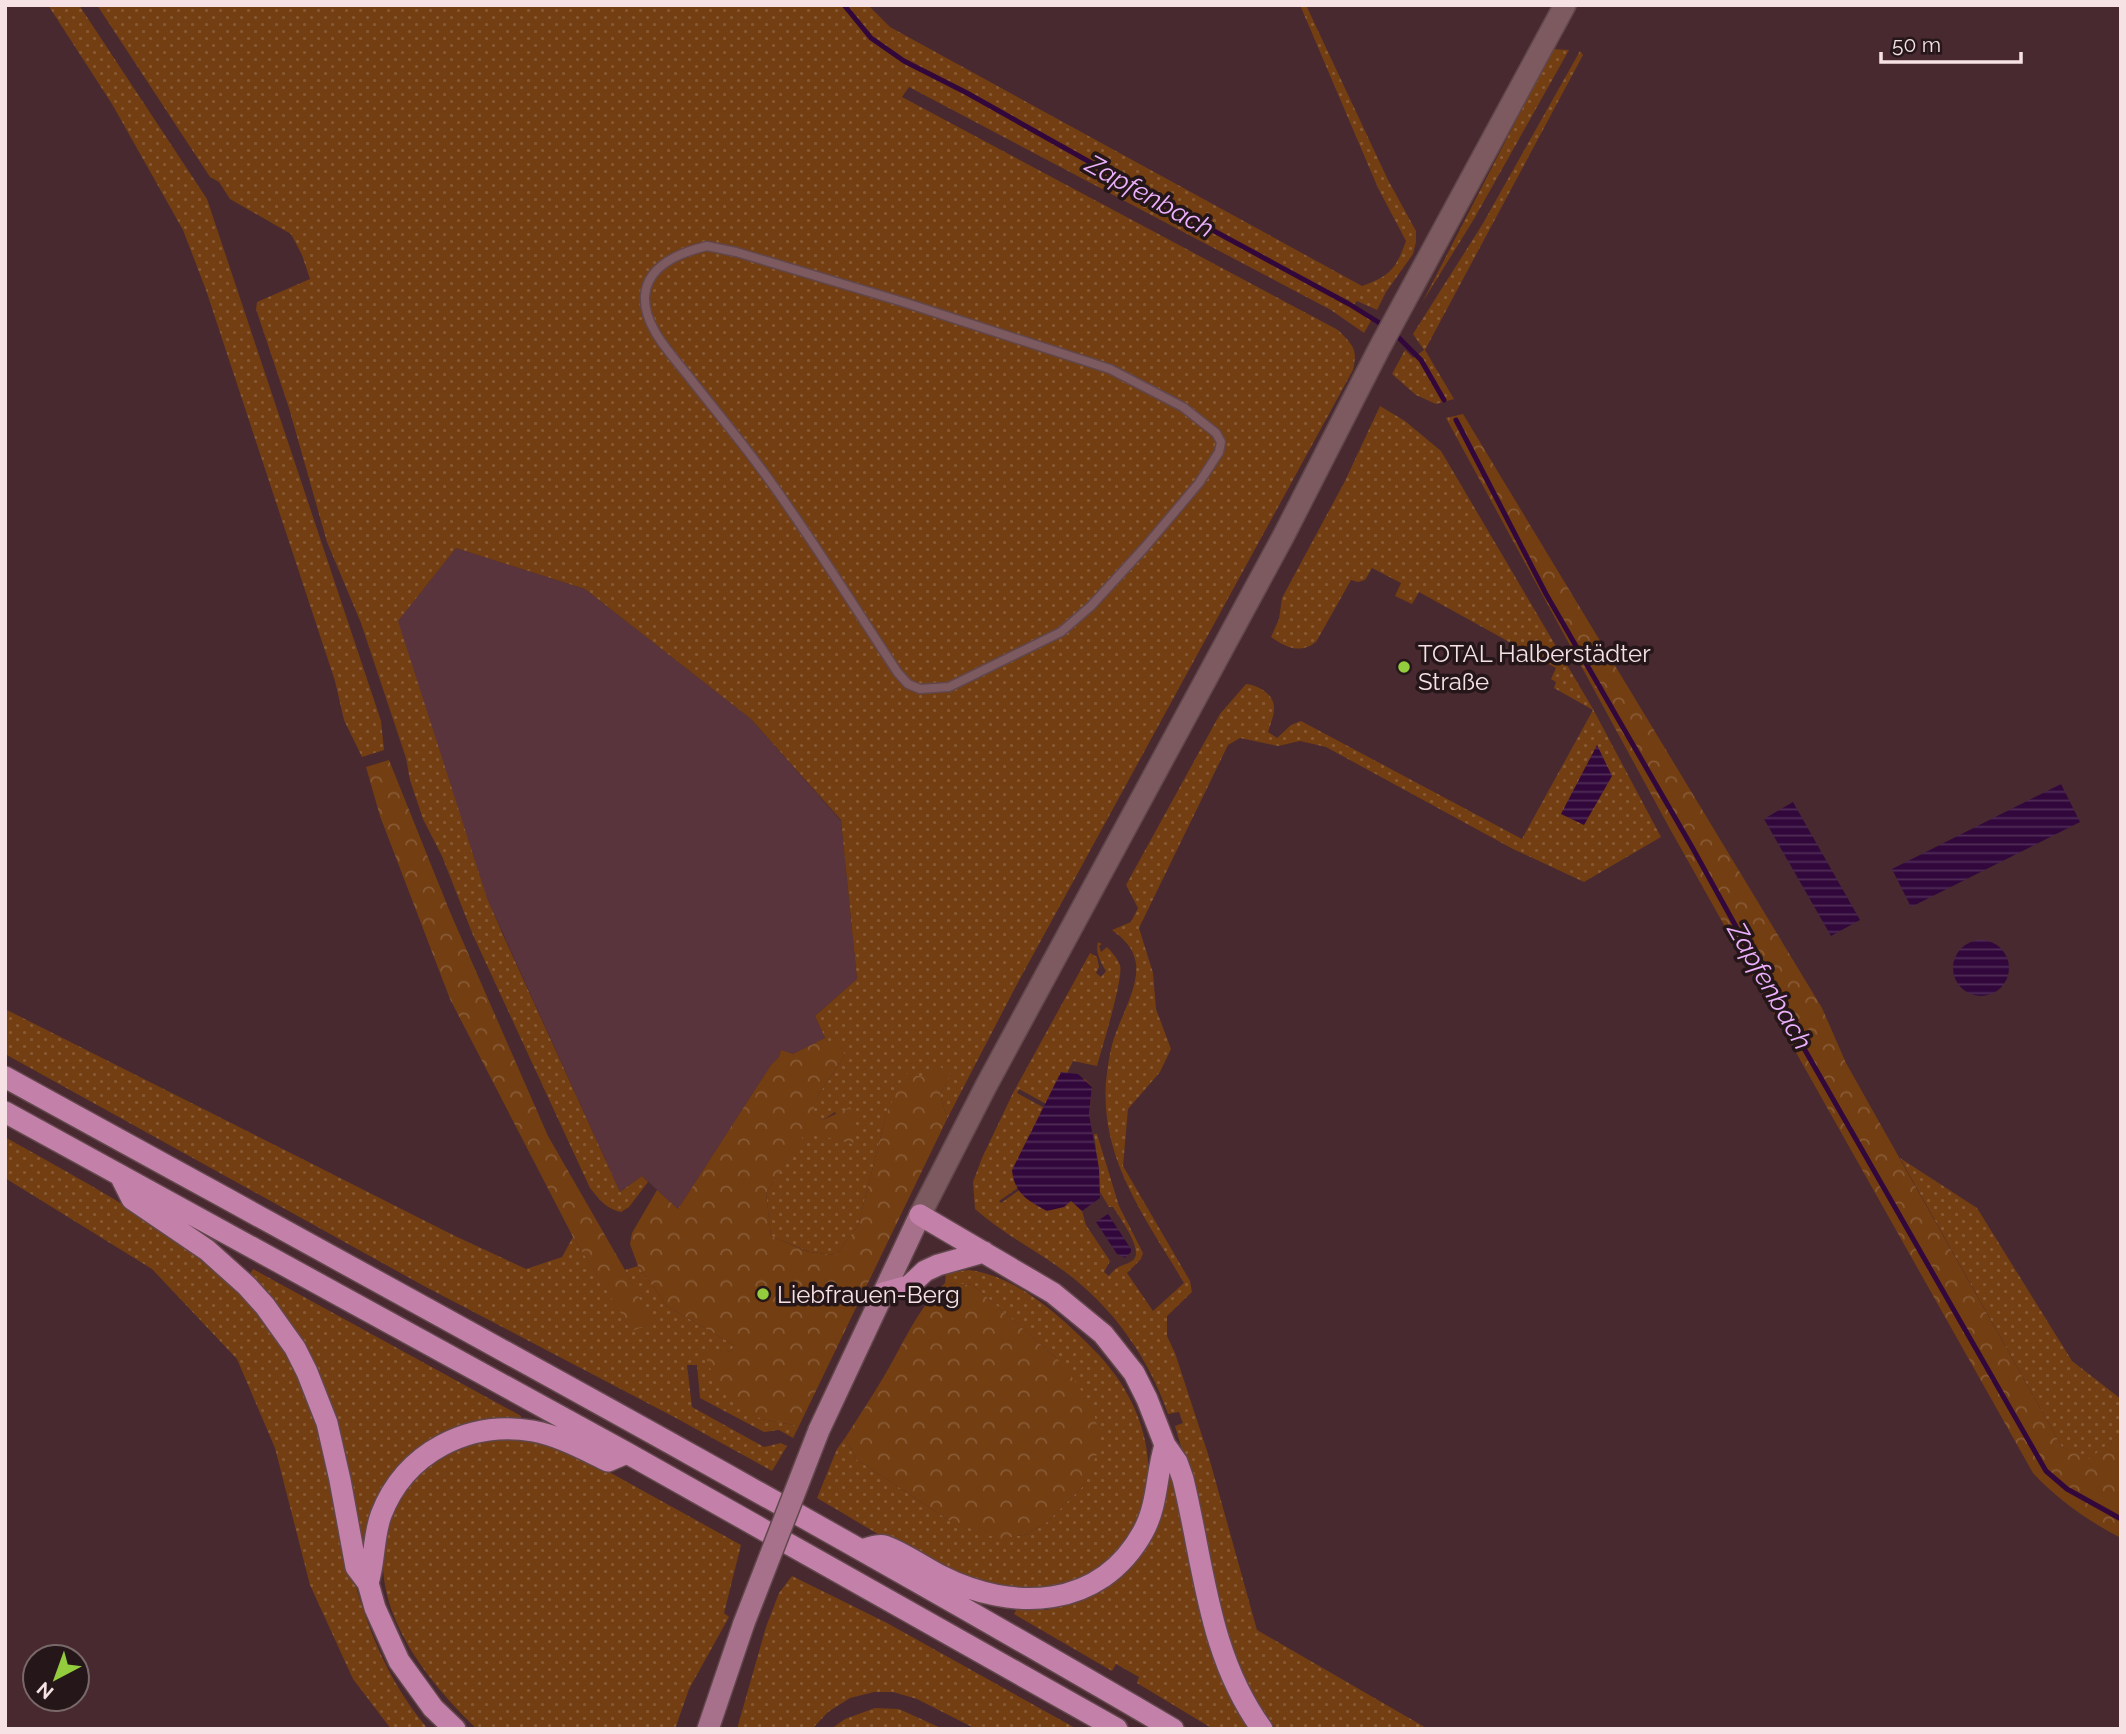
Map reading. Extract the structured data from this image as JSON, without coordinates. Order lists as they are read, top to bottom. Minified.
{"water":["Zapfenbach"],"places":["TOTAL Halberstädter Straße","Liebfrauen-Berg"],"scale_bar":"50 m","north":"bottom left"}
